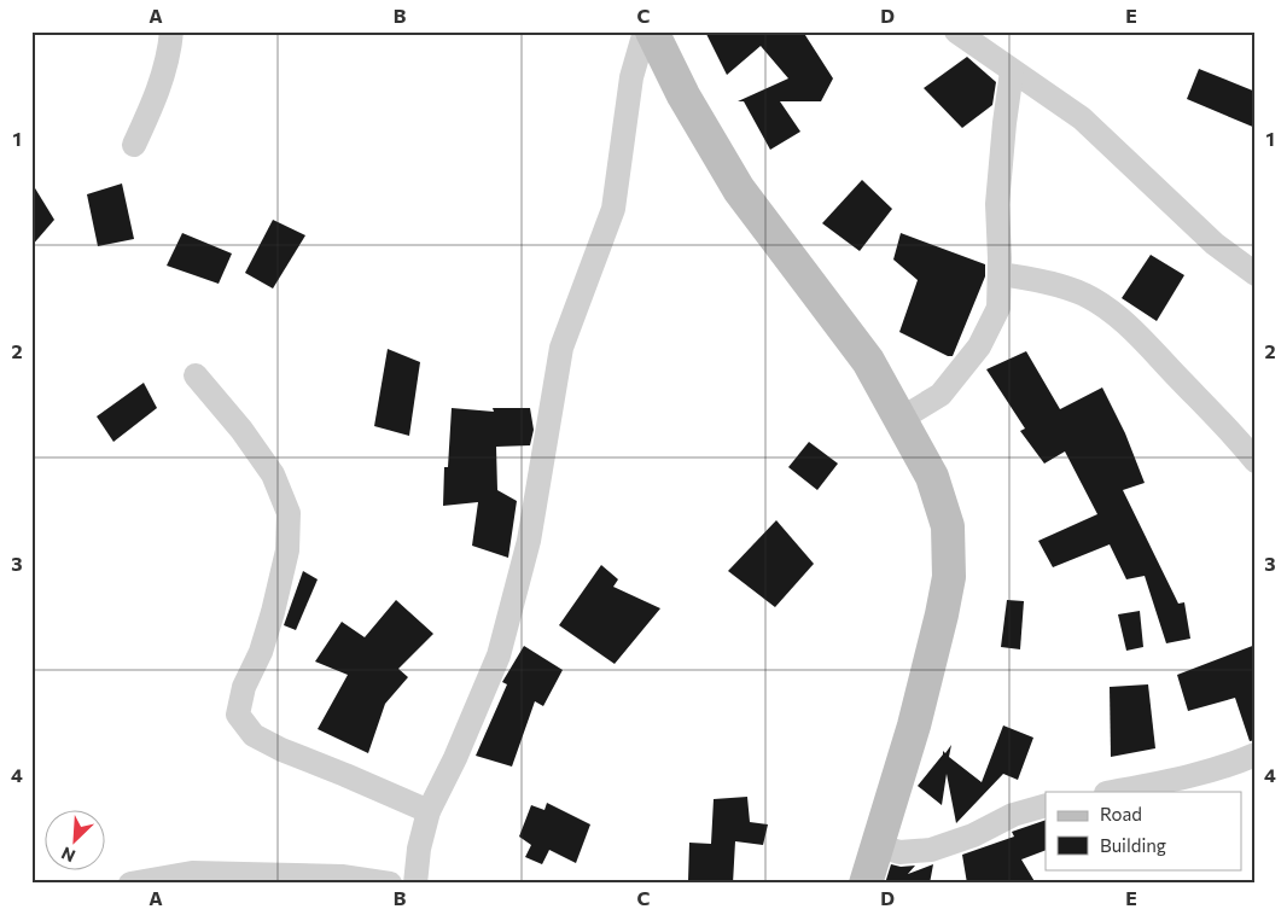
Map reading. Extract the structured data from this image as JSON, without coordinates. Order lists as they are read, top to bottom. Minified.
{"legend":["Road","Building"],"north":"bottom left","grid":{"columns":["A","B","C","D","E"],"rows":["1","2","3","4"]}}
